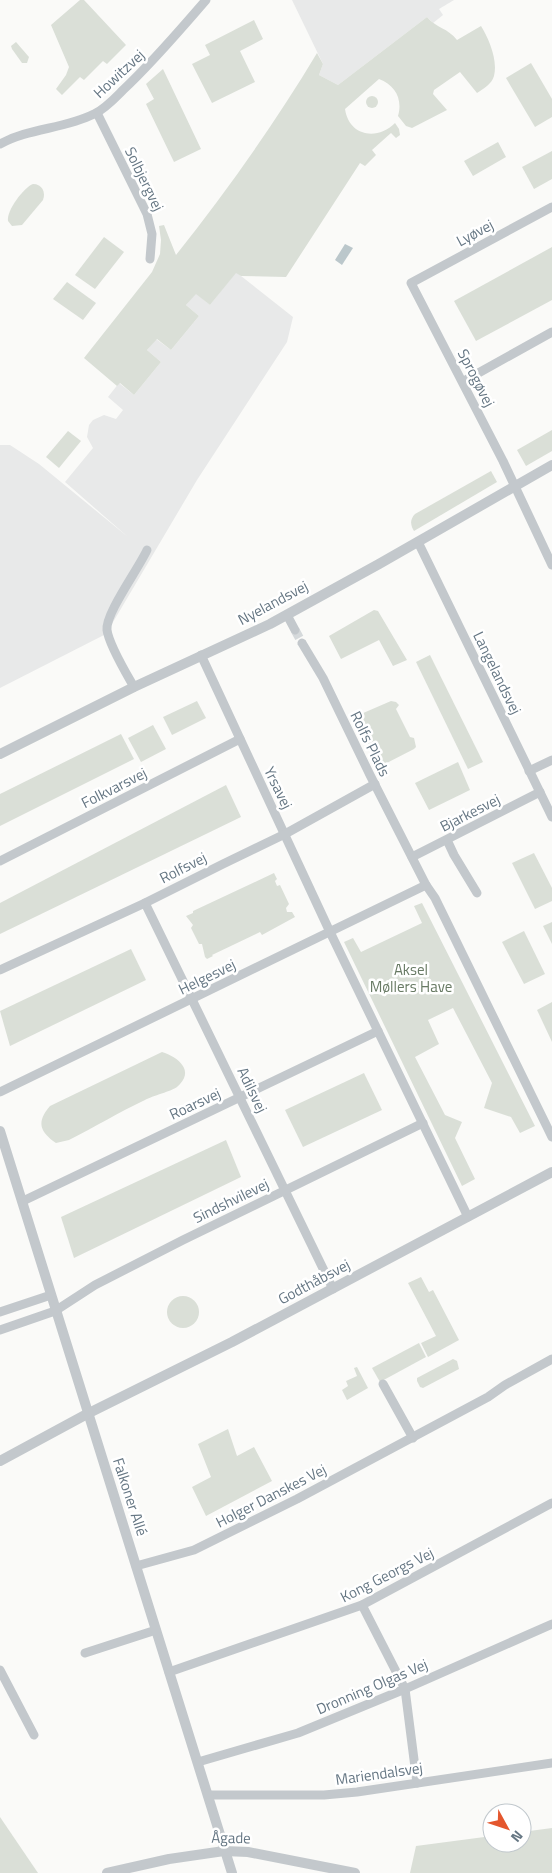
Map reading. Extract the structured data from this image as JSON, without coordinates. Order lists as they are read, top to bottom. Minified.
{"streets":{"street":["Howitzvej","Solbjergvej","Lyøvej","Sprogøvej","Nyelandsvej","Langelandsvej","Rolfs Plads","Folkvarsvej","Yrsavej","Bjarkesvej","Rolfsvej","Helgesvej","Adilsvej","Roarsvej","Sindshvilevej","Godthåbsvej","Holger Danskes Vej","Falkoner Allé","Kong Georgs Vej","Dronning Olgas Vej","Mariendalsvej","Ågade"]},"crossings":[["Howitzvej","Solbjergvej"],["Lyøvej","Sprogøvej"],["Sprogøvej","Nyelandsvej"],["Nyelandsvej","Langelandsvej"],["Nyelandsvej","Yrsavej"],["Langelandsvej","Bjarkesvej"],["Rolfs Plads","Bjarkesvej"],["Rolfs Plads","Rolfsvej"],["Folkvarsvej","Yrsavej"],["Yrsavej","Rolfsvej"],["Yrsavej","Helgesvej"],["Rolfsvej","Adilsvej"],["Helgesvej","Adilsvej"],["Adilsvej","Roarsvej"],["Adilsvej","Sindshvilevej"],["Adilsvej","Godthåbsvej"],["Roarsvej","Falkoner Allé"],["Sindshvilevej","Falkoner Allé"],["Godthåbsvej","Falkoner Allé"],["Holger Danskes Vej","Falkoner Allé"],["Falkoner Allé","Kong Georgs Vej"],["Falkoner Allé","Dronning Olgas Vej"],["Falkoner Allé","Mariendalsvej"],["Falkoner Allé","Ågade"]],"parks":["Aksel Møllers Have"],"north":"bottom right"}
